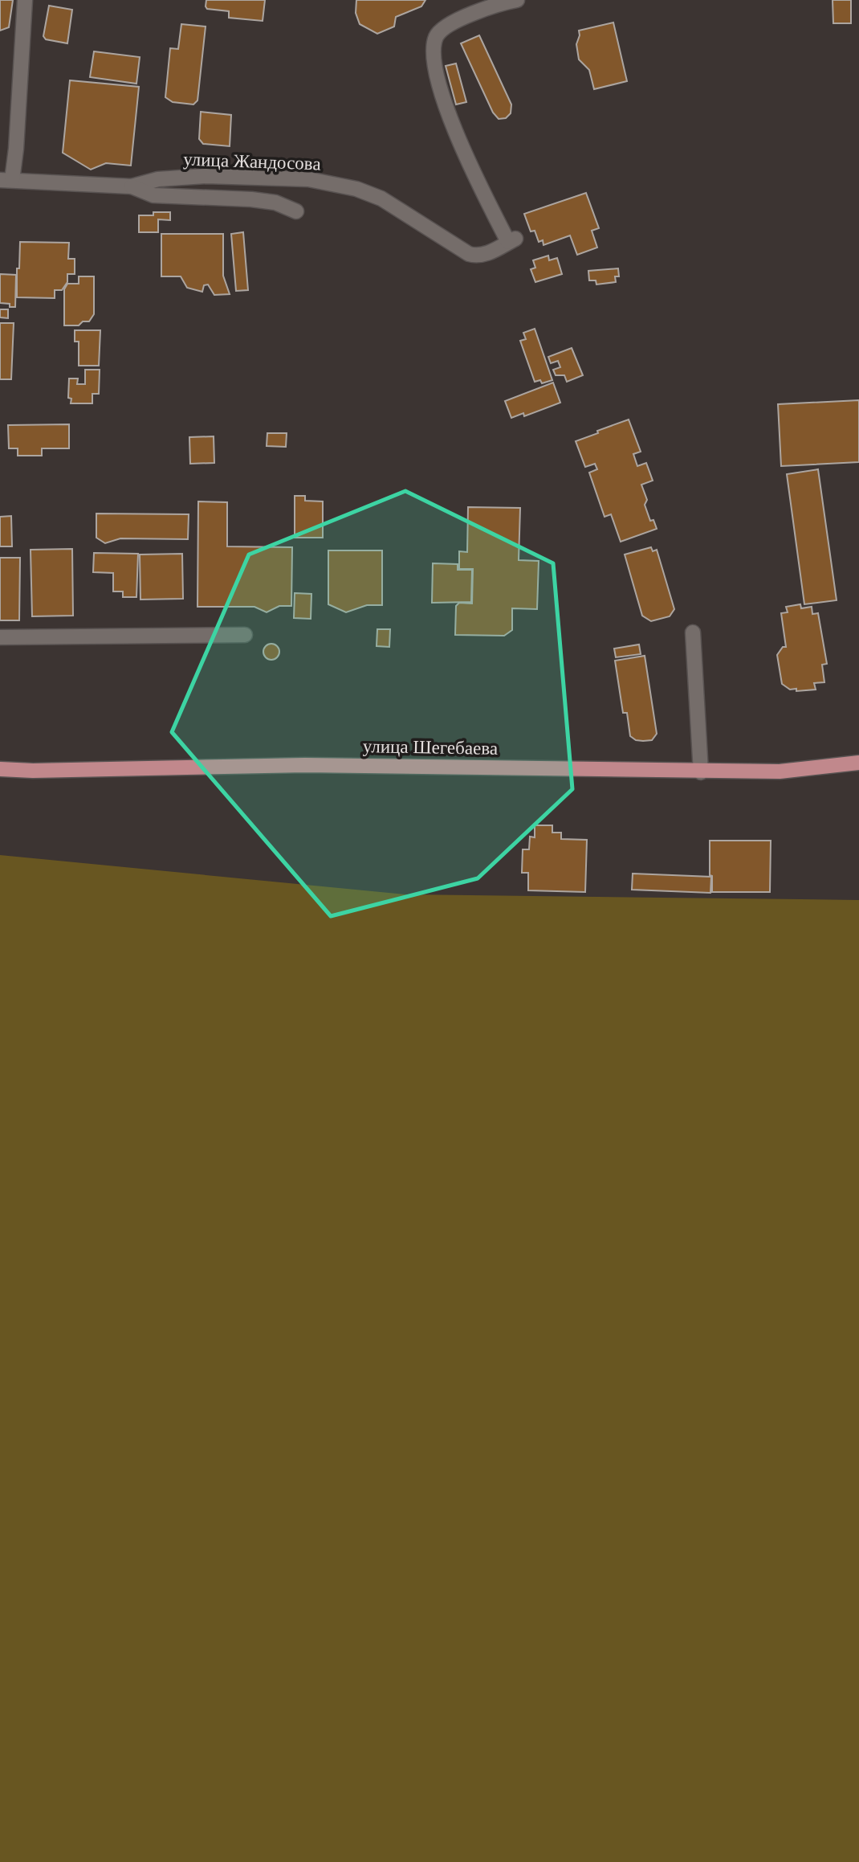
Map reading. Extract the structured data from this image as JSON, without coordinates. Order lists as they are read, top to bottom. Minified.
{"streets":{"main road":["улица Шегебаева"],"street":["улица Жандосова"]}}
